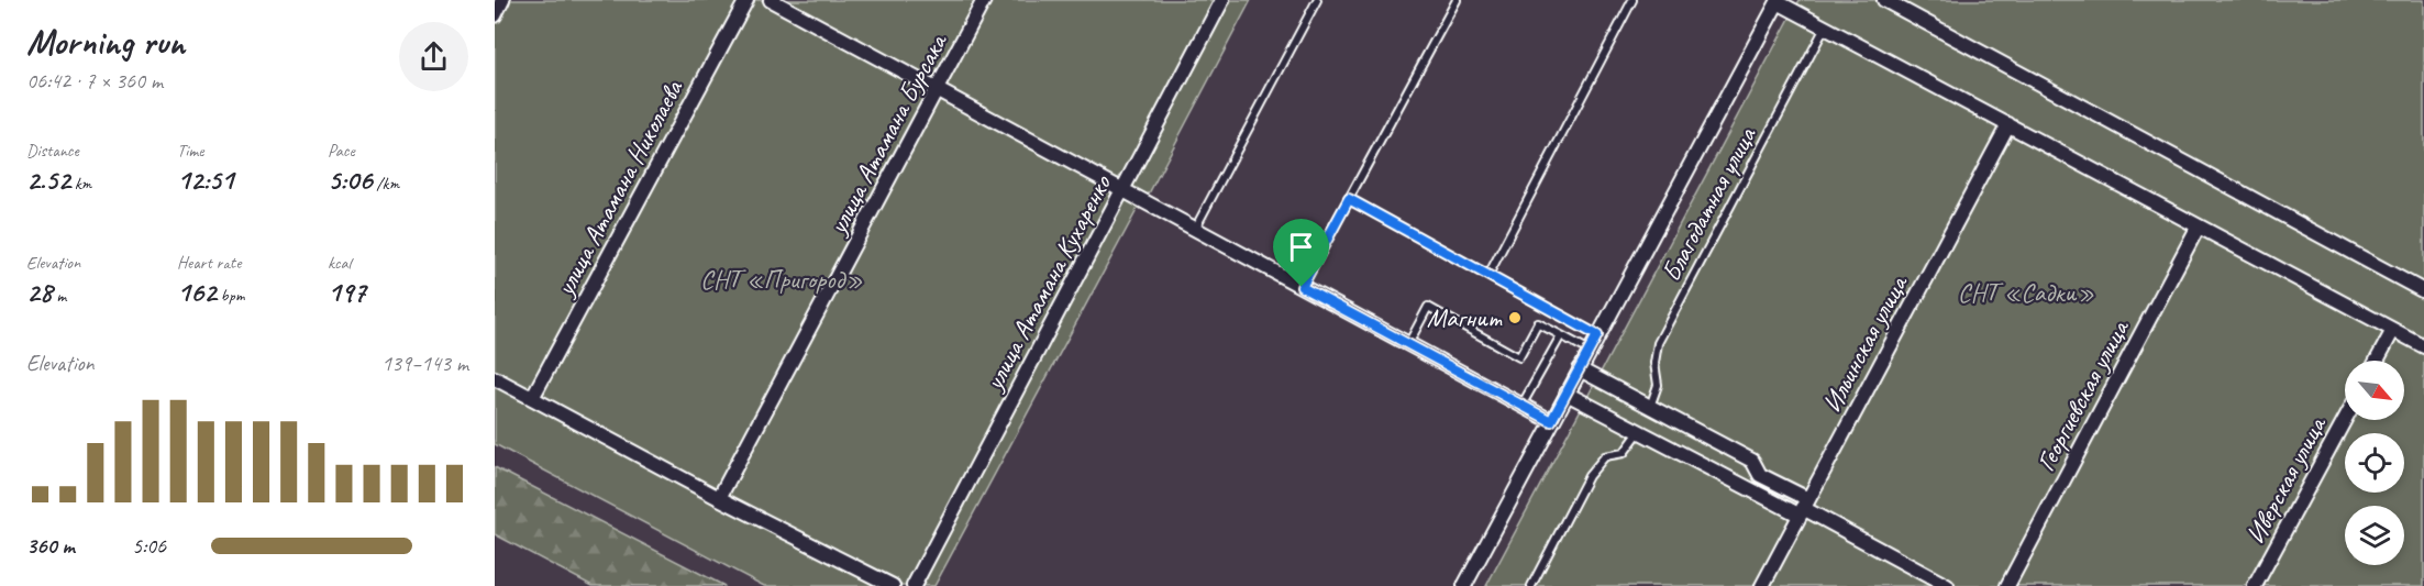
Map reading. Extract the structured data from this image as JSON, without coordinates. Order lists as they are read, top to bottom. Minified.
{"streets":{"street":["улица Атамана Бурсака","улица Атамана Николаева","улица Атамана Кухаренко","Ильинская улица","Георгиевская улица","Иверская улица"],"lane":["Благодатная улица"]},"parks":["СНТ «Пригород»","СНТ «Садки»"],"places":["Магнит"],"north":"bottom right","page":{"heading":["Morning run","06:42 · 7 × 360 m"],"stats":[["Distance","2.52 km"],["Time","12:51"],["Pace","5:06 /km"],["Elevation","28 m"],["Heart rate","162 bpm"],["kcal","197"]],"chart":["Elevation","139–143 m"],"list":[{"name":"360 m","note":"5:06"}]}}
